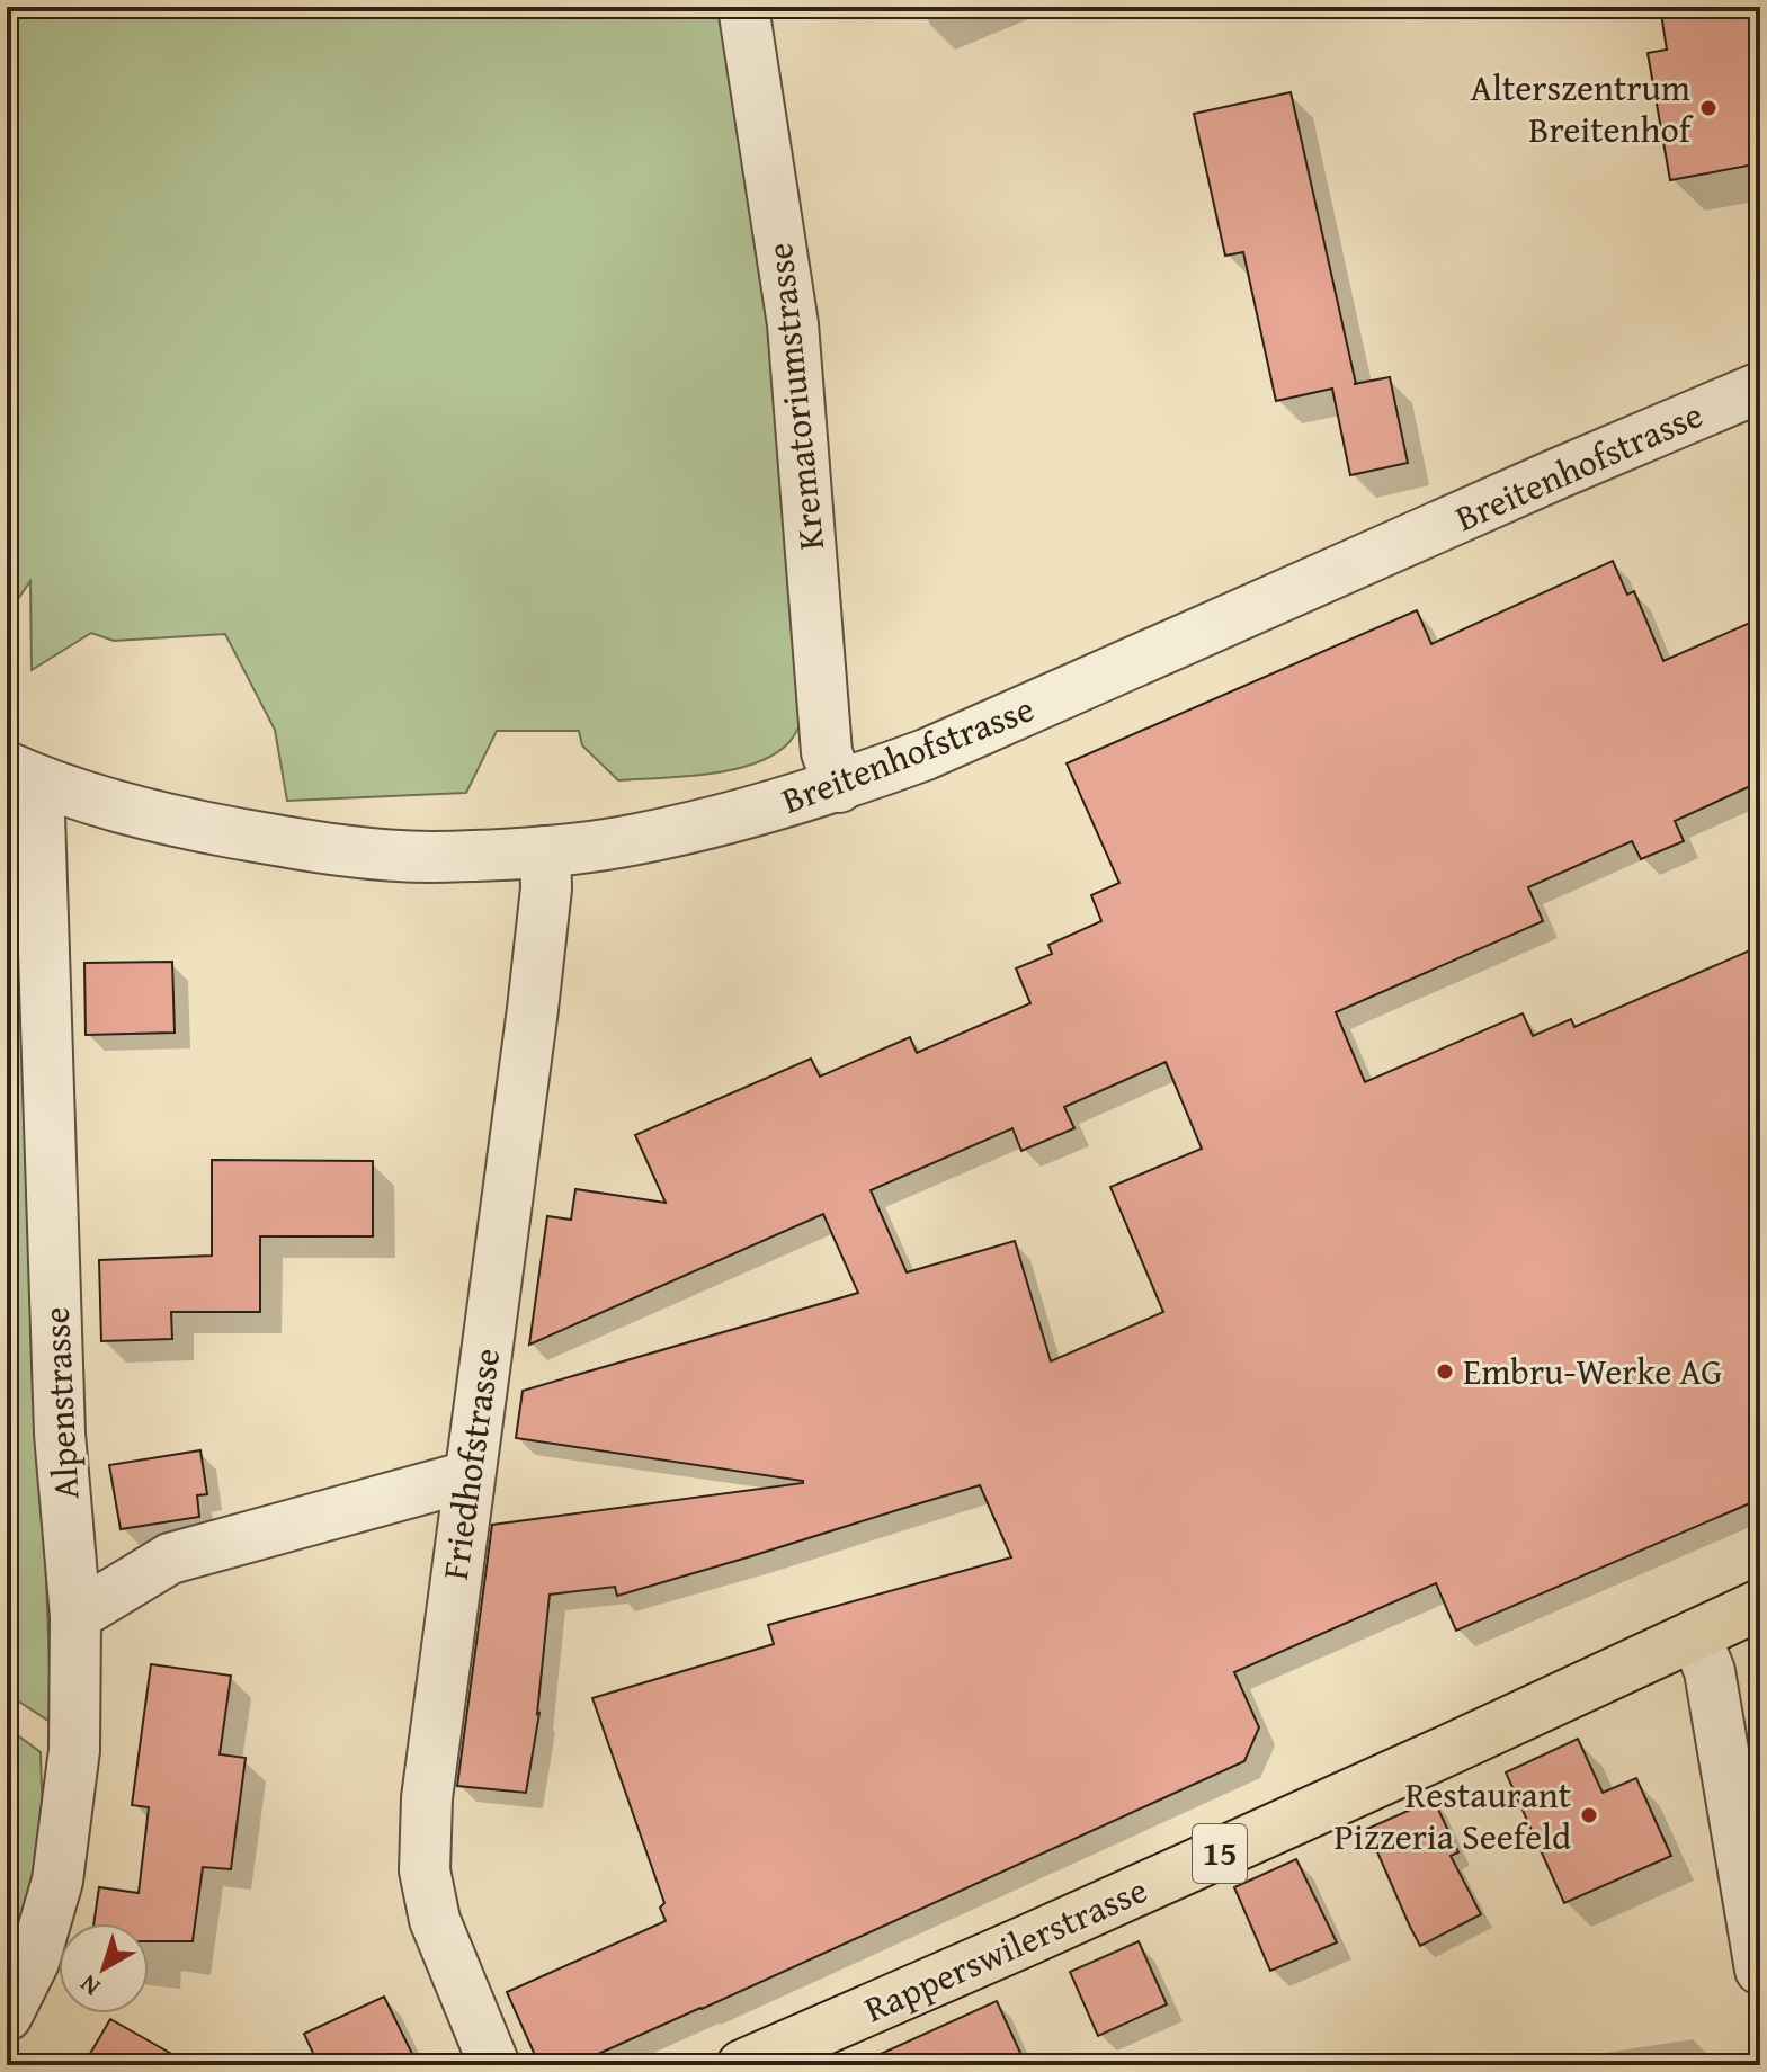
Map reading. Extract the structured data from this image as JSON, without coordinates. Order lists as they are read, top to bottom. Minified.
{"streets":{"main road":["15","Rapperswilerstrasse"],"street":["Krematoriumstrasse","Breitenhofstrasse","Alpenstrasse","Friedhofstrasse"]},"crossings":[["Krematoriumstrasse","Breitenhofstrasse"],["Breitenhofstrasse","Alpenstrasse"],["Breitenhofstrasse","Friedhofstrasse"]],"places":["Alterszentrum Breitenhof","Embru-Werke AG","Restaurant Pizzeria Seefeld"],"north":"bottom left"}
